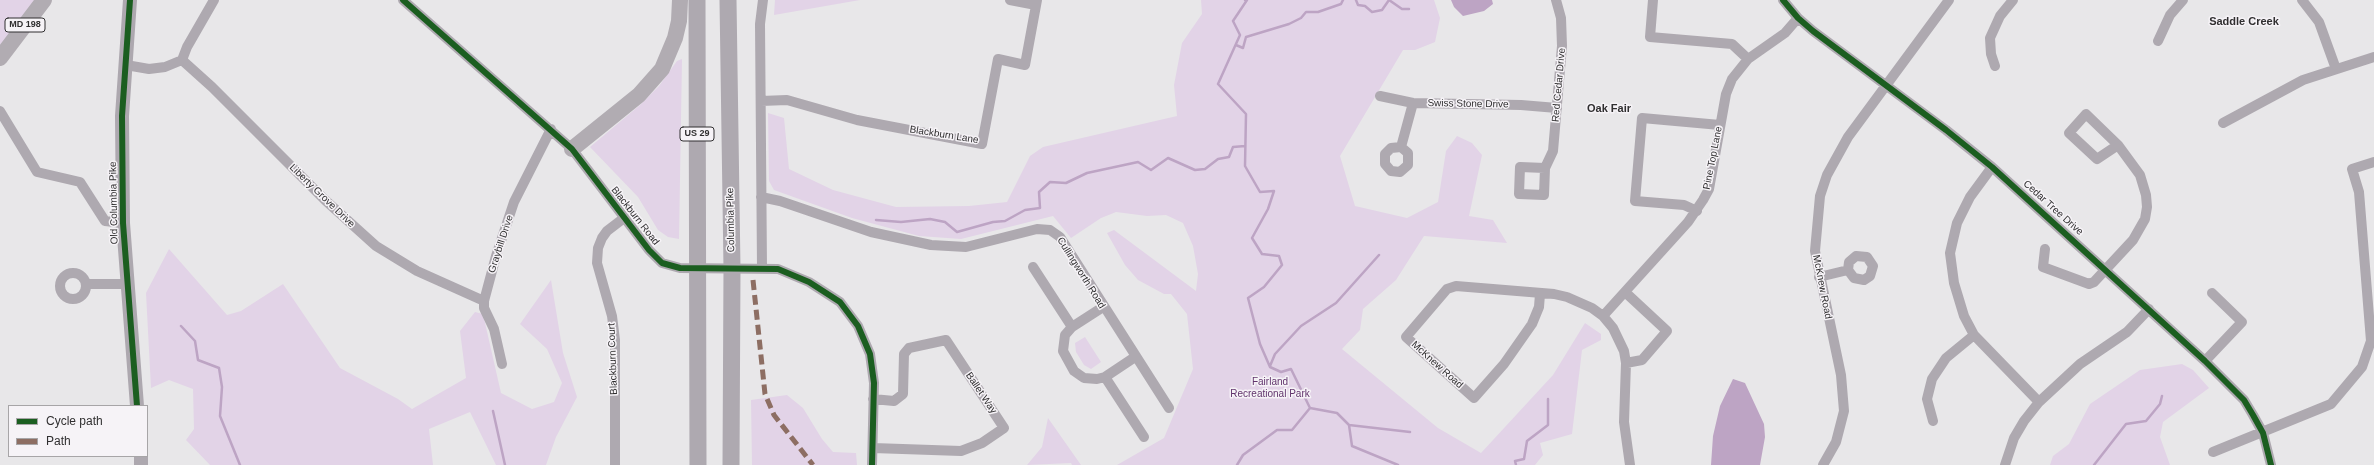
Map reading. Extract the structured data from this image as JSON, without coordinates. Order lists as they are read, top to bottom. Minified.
{"streets":{"highway":["US 29","Columbia Pike"],"main road":["MD 198","Old Columbia Pike"],"street":["Red Cedar Drive","Swiss Stone Drive","Blackburn Lane","Pine Top Lane","Liberty Grove Drive","Cedar Tree Drive","Blackburn Road","Graybill Drive","Cullingworth Road","McKnew Road","Blackburn Court","Ballet Way"]},"crossings":[["Red Cedar Drive","Swiss Stone Drive"],["US 29","Blackburn Road"],["Pine Top Lane","Cedar Tree Drive"],["Pine Top Lane","McKnew Road"],["Liberty Grove Drive","Graybill Drive"],["Cedar Tree Drive","McKnew Road"],["Blackburn Road","Columbia Pike"],["Blackburn Road","Graybill Drive"],["Blackburn Road","Blackburn Court"],["Blackburn Road","Ballet Way"]],"districts":["Saddle Creek","Oak Fair"],"parks":["Fairland Recreational Park"],"legend":["Cycle path","Path"]}
